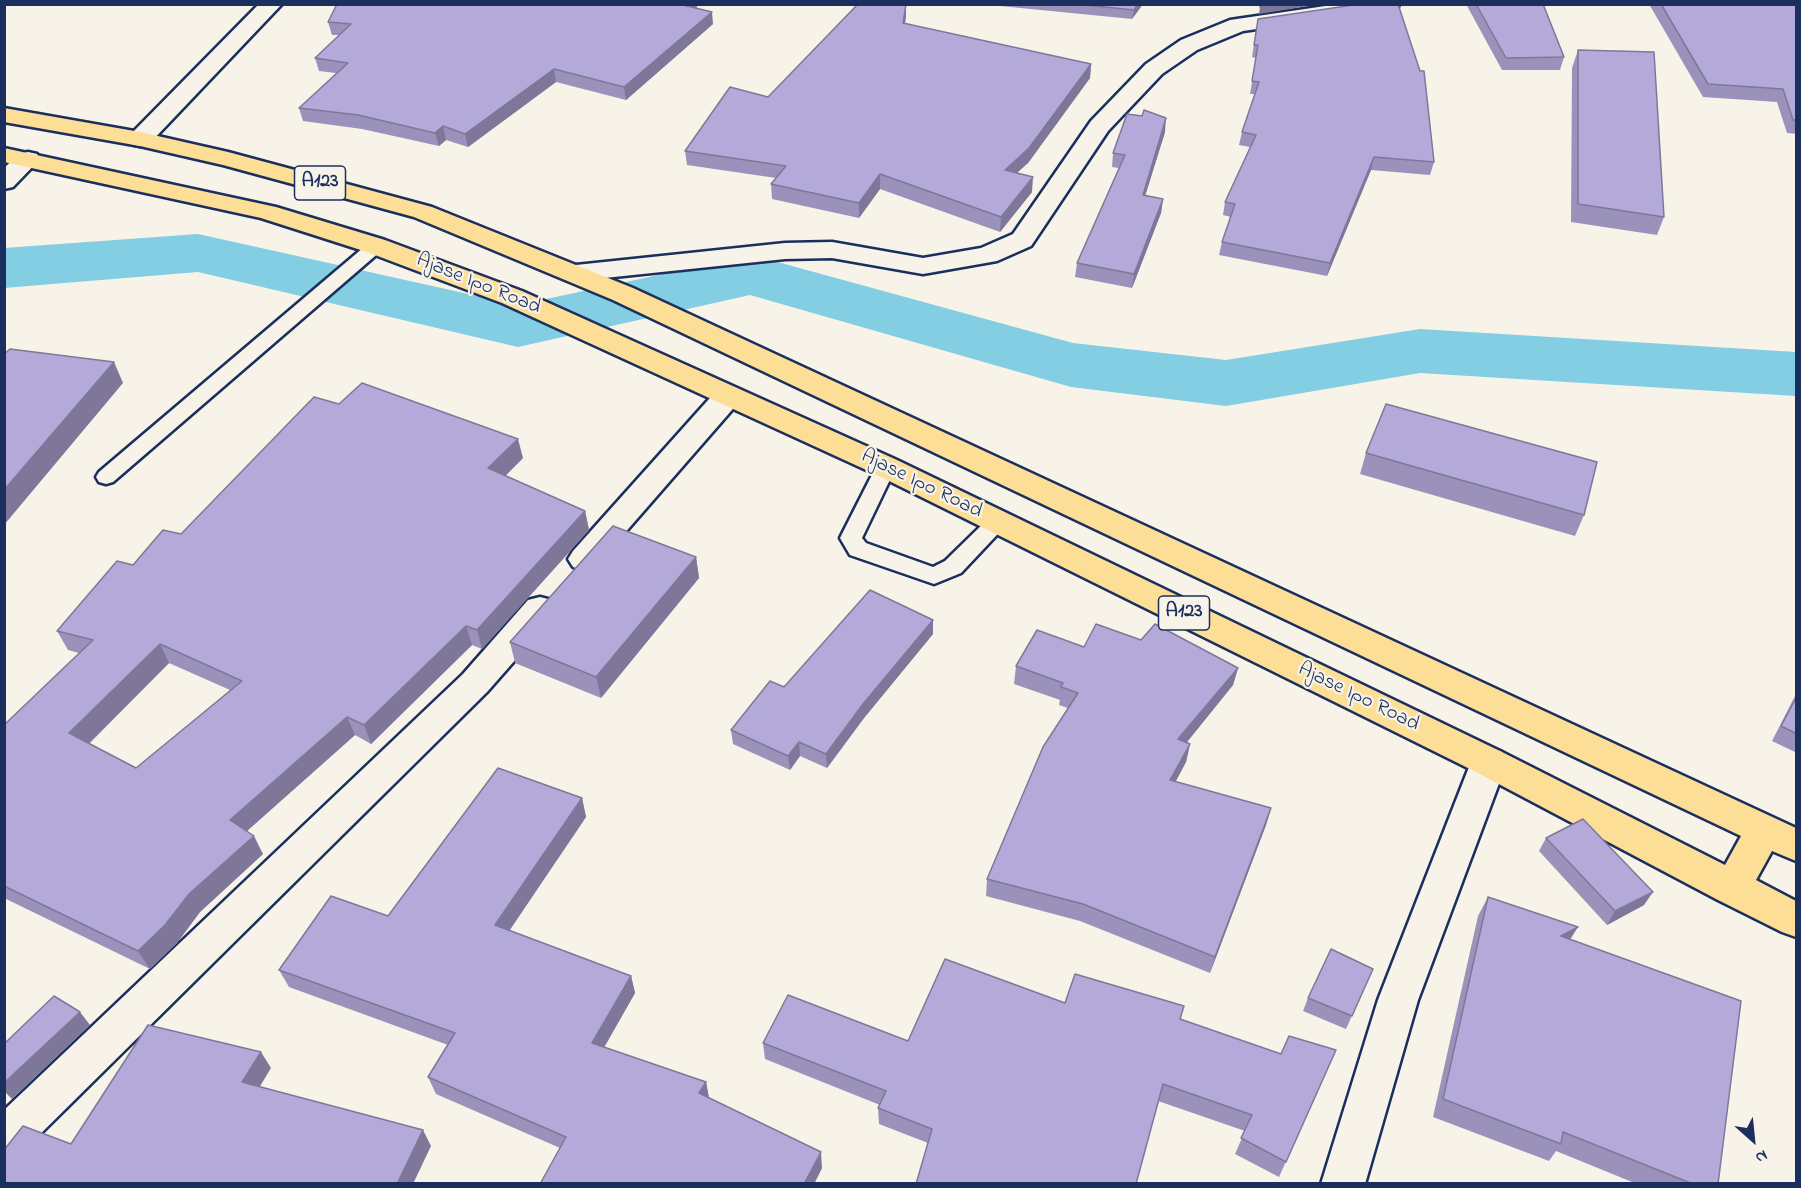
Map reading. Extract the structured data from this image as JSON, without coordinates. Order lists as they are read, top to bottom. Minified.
{"streets":{"highway":["A123","Ajase Ipo Road"]},"north":"bottom right"}
